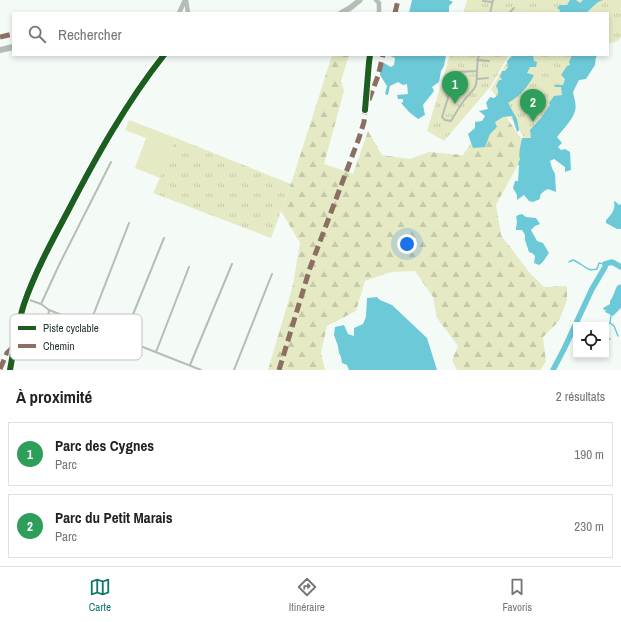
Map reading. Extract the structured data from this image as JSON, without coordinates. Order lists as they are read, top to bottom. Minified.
{"legend":["Piste cyclable","Chemin"],"page":{"search":"Rechercher","pins":["1","2"],"heading":["À proximité","2 résultats"],"list":[{"mark":"1","name":"Parc des Cygnes","note":"Parc","value":"190 m"},{"mark":"2","name":"Parc du Petit Marais","note":"Parc","value":"230 m"}],"nav":["Carte","Itinéraire","Favoris"]}}
